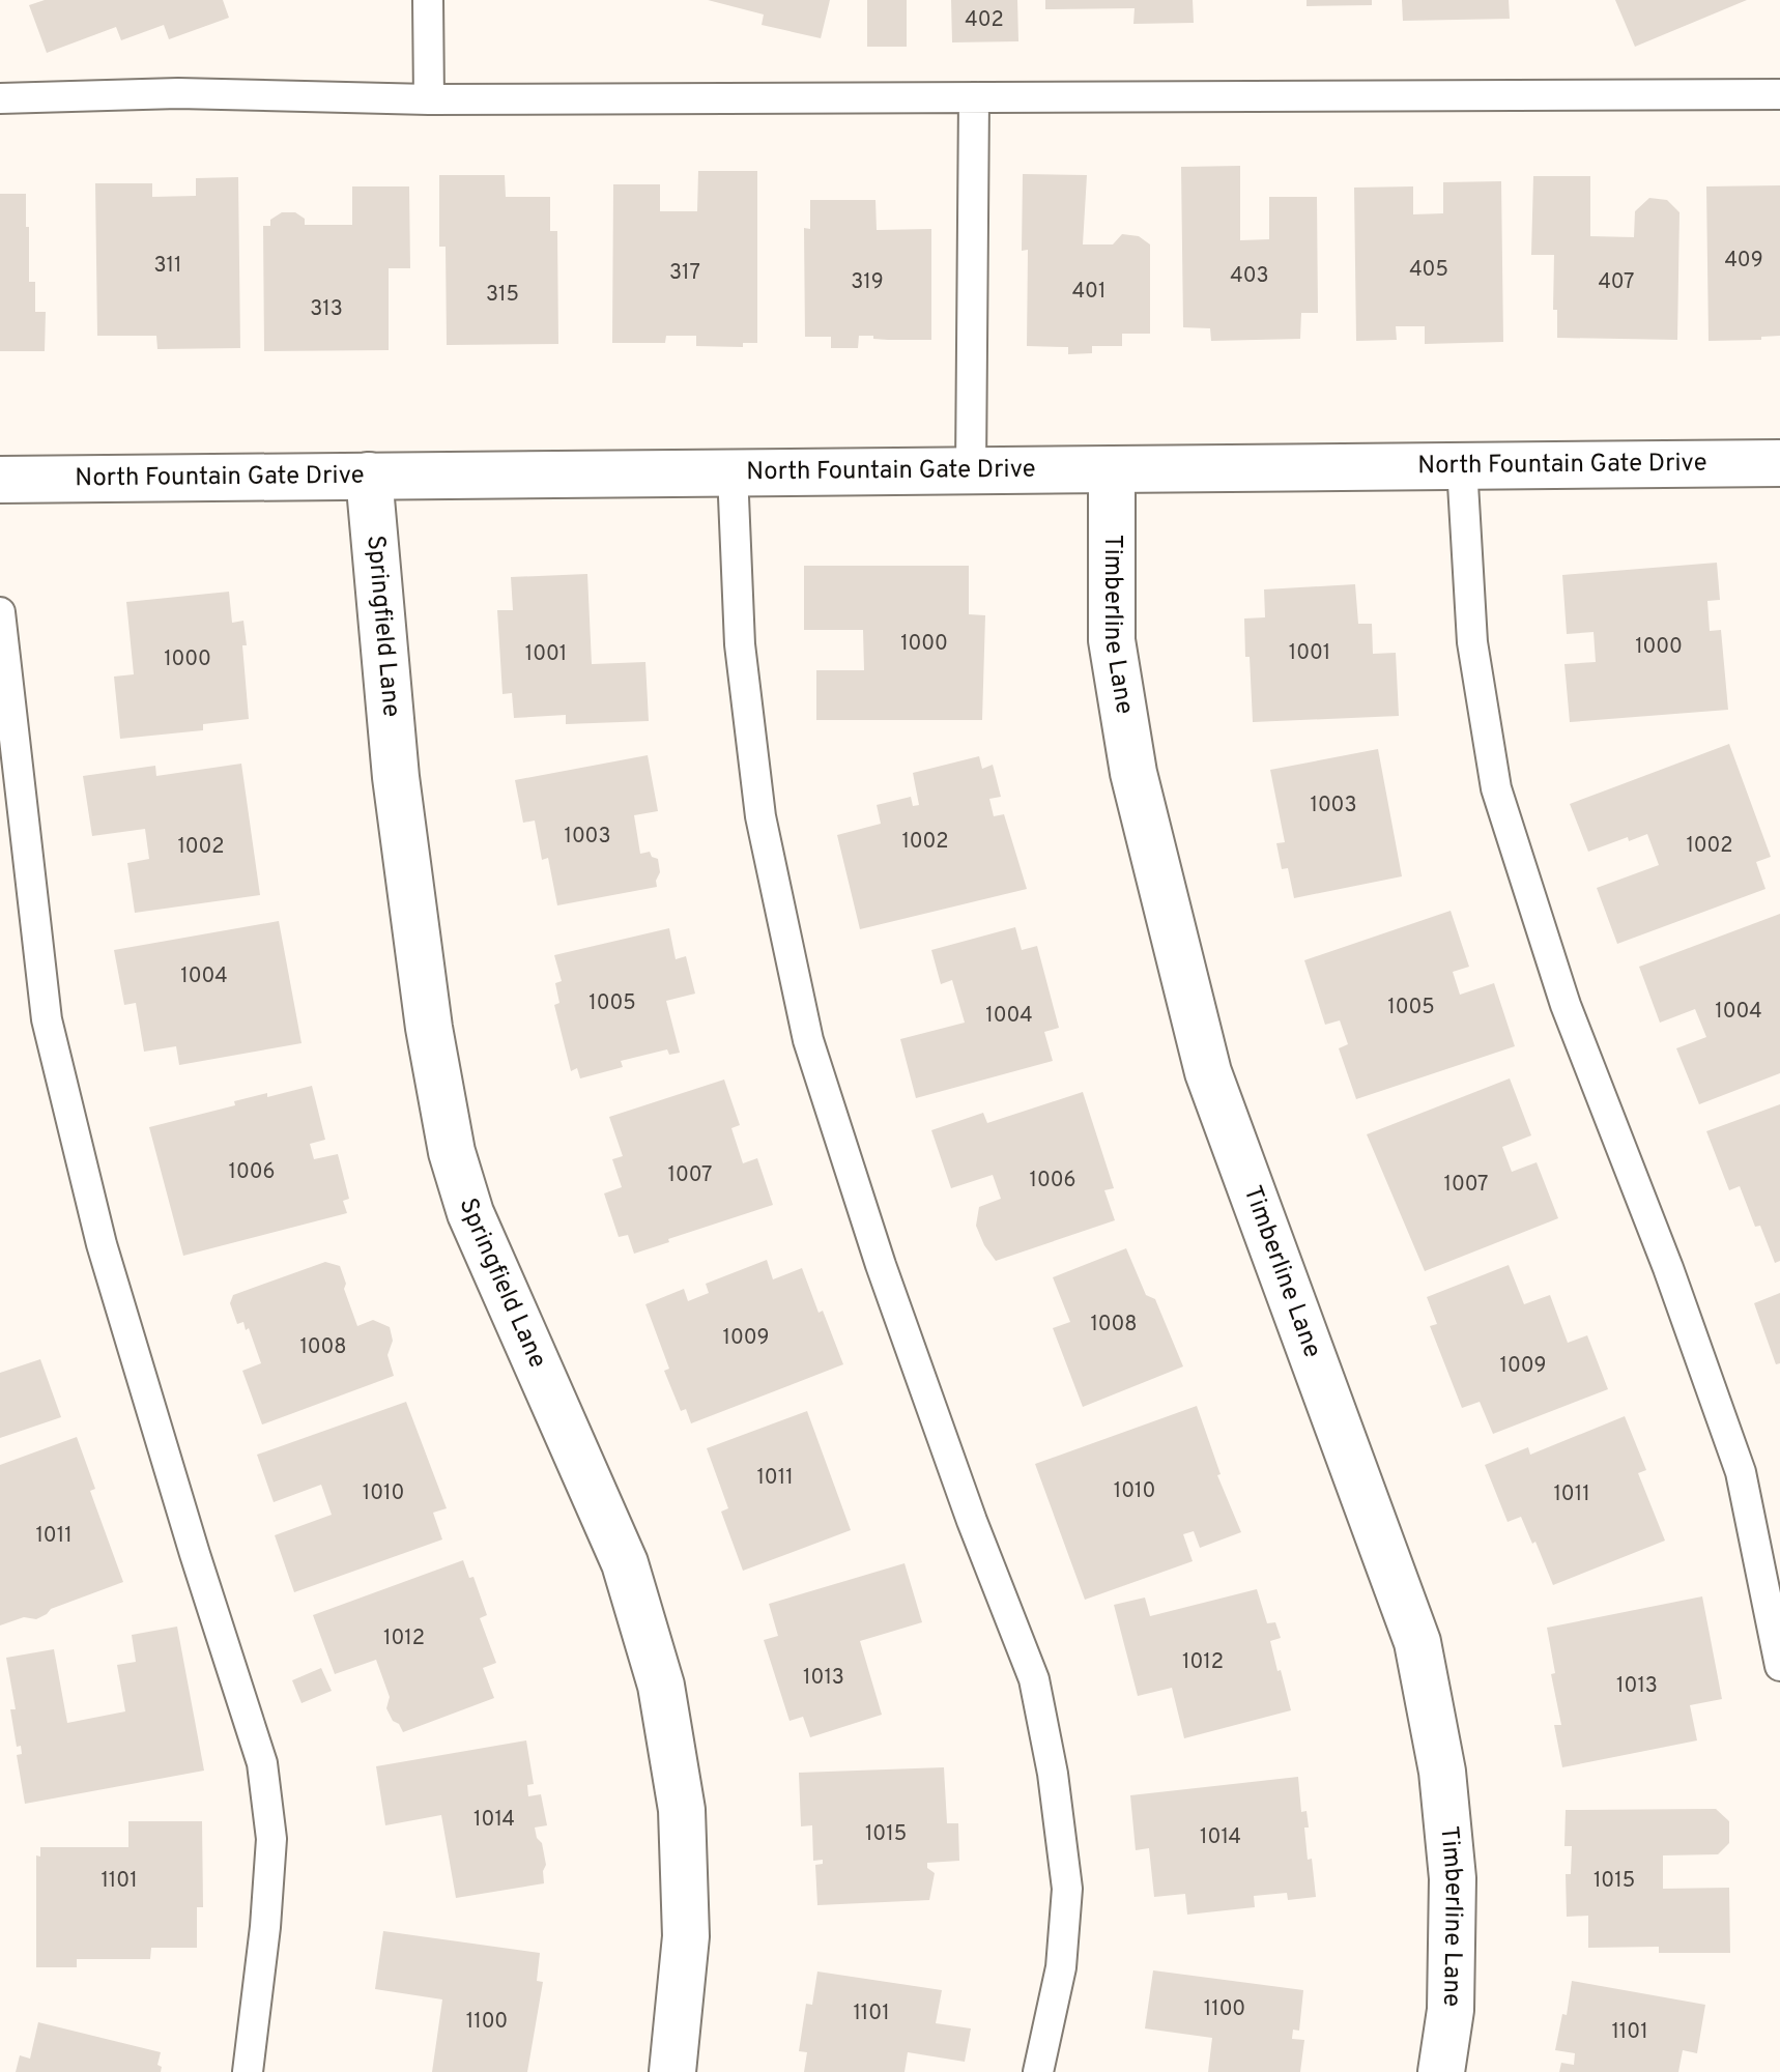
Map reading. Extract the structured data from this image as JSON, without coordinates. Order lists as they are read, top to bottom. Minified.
{"streets":{"street":["North Fountain Gate Drive","Timberline Lane","Springfield Lane"]},"crossings":[["North Fountain Gate Drive","Timberline Lane"],["North Fountain Gate Drive","Springfield Lane"]],"house_numbers":["402","409","311","405","317","403","319","407","401","315","313","1000","1000","1001","1001","1000","1003","1003","1002","1002","1002","1004","1005","1005","1004","1004","1006","1007","1006","1007","1008","1009","1008","1009","1011","1010","1010","1011","1011","1012","1012","1013","1013","1014","1015","1014","1101","1015","1100","1101","1100","1101"]}
